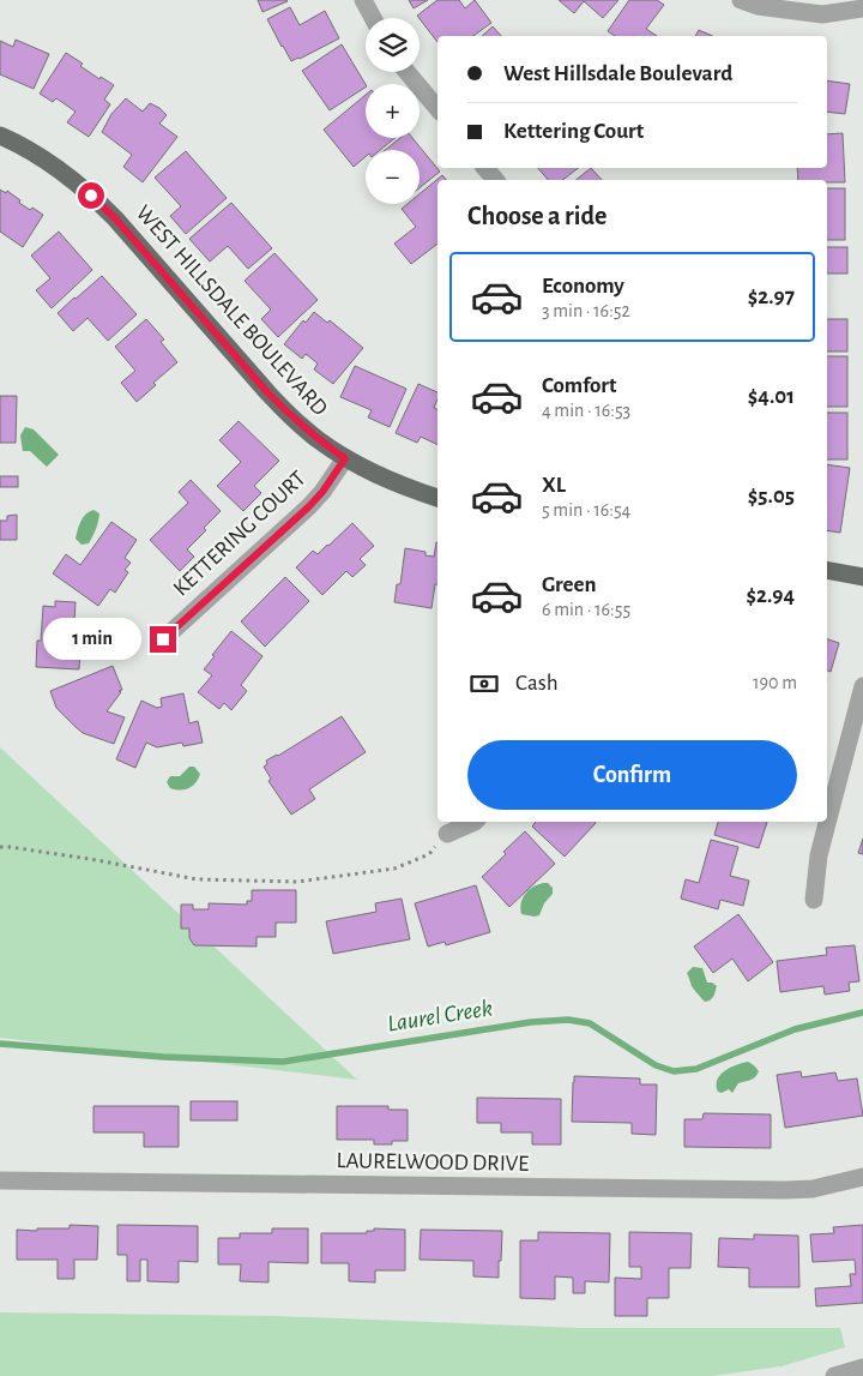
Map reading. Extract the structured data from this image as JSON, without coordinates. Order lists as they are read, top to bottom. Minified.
{"streets":{"main road":["WEST HILLSDALE BOULEVARD"],"street":["KETTERING COURT","LAURELWOOD DRIVE"]},"crossings":[["WEST HILLSDALE BOULEVARD","KETTERING COURT"]],"water":["Laurel Creek"],"page":{"map_buttons":["+","−"],"banner":["West Hillsdale Boulevard","Kettering Court"],"heading":"Choose a ride","list":[{"name":"Economy","note":"3 min · 16:52","value":"$2.97"},{"name":"Comfort","note":"4 min · 16:53","value":"$4.01"},{"name":"XL","note":"5 min · 16:54","value":"$5.05"},{"name":"Green","note":"6 min · 16:55","value":"$2.94"}],"bubble":"1 min","pay":["Cash","190 m"],"buttons":"Confirm"}}
